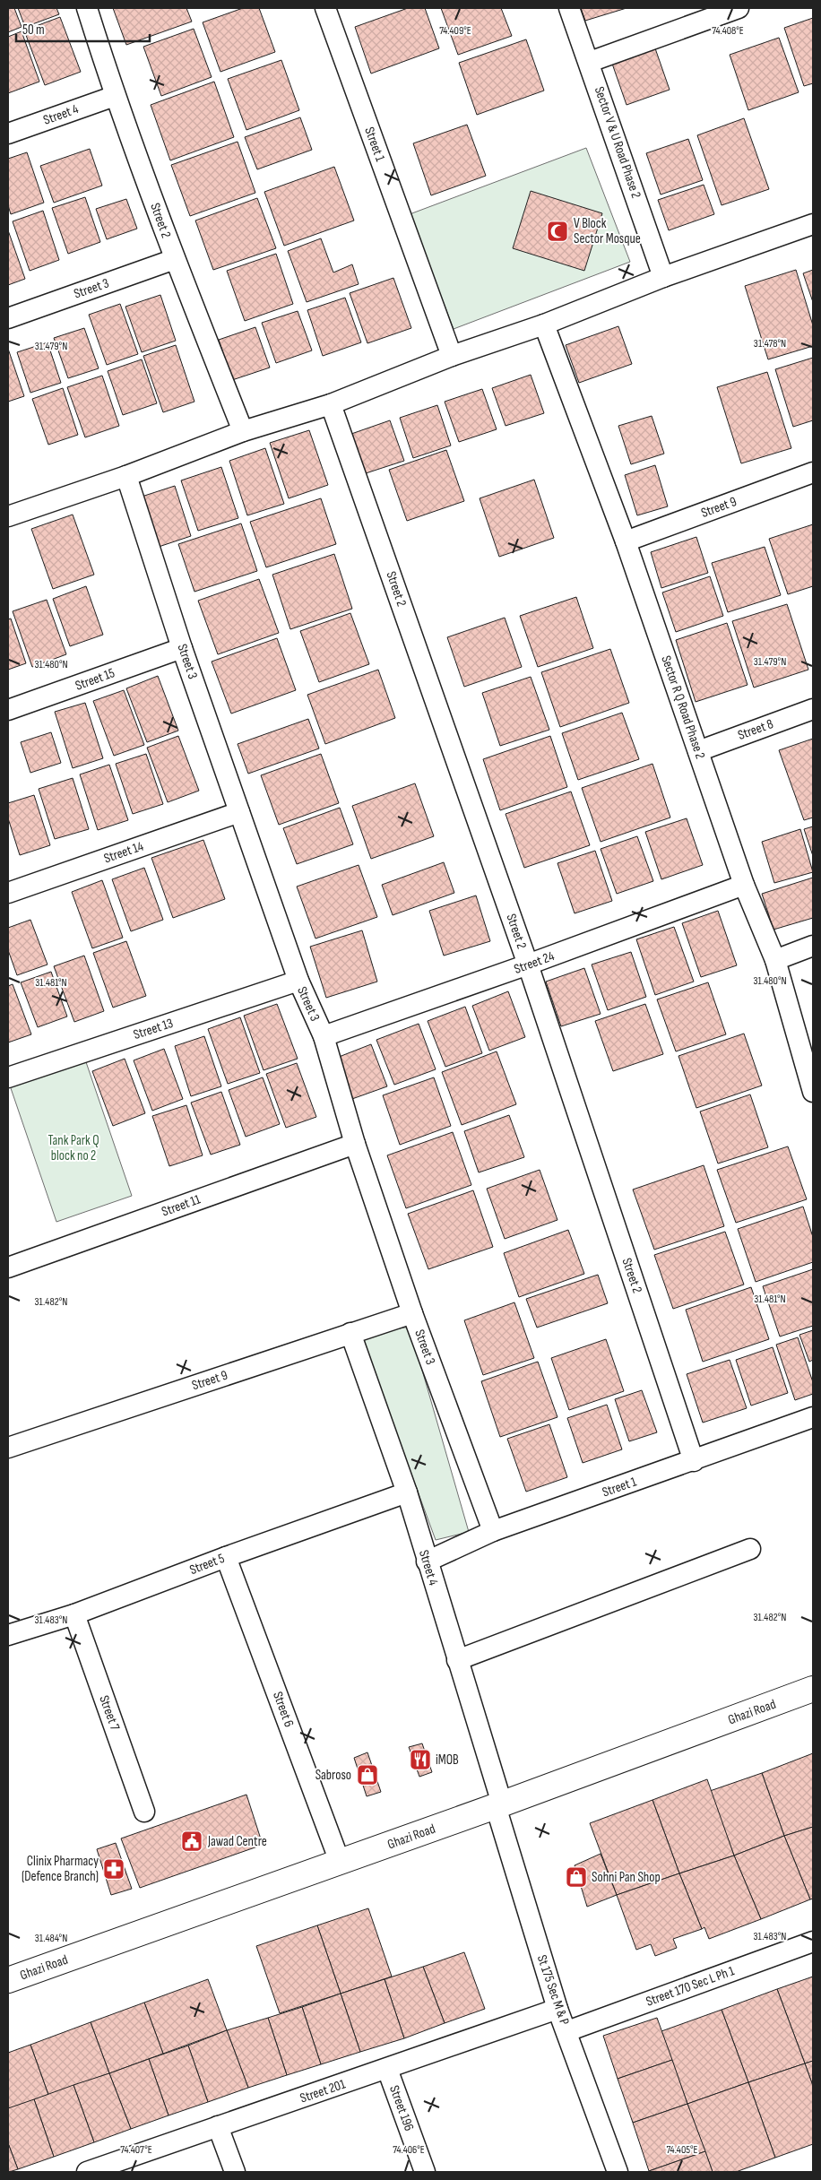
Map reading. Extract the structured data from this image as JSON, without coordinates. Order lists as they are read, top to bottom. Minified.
{"streets":{"main road":["Ghazi Road"],"street":["Street 4","Sector V & U Road Phase 2","Street 1","Street 2","Street 3","Street 9","Street 15","Sector R Q Road Phase 2","Street 8","Street 14","Street 24","Street 13","Street 11","Street 5","Street 6","Street 7","Street 170 Sec L Ph 1","St 175 Sec M & P","Street 201","Street 196"]},"crossings":[["Street 4","Street 1"],["Street 4","Street 2"],["Street 4","Street 9"],["Street 4","Street 5"],["Street 4","Ghazi Road"],["Street 4","St 175 Sec M & P"],["Street 1","Street 2"],["Street 1","Street 3"],["Street 2","Street 3"],["Street 2","Street 24"],["Street 3","Street 9"],["Street 3","Street 15"],["Street 3","Street 14"],["Street 3","Street 24"],["Street 3","Street 13"],["Street 3","Street 11"],["Street 9","Sector R Q Road Phase 2"],["Sector R Q Road Phase 2","Street 8"],["Sector R Q Road Phase 2","Street 24"],["Street 5","Street 6"],["Street 5","Street 7"],["Street 6","Ghazi Road"],["Ghazi Road","St 175 Sec M & P"],["Street 170 Sec L Ph 1","St 175 Sec M & P"],["St 175 Sec M & P","Street 201"],["Street 201","Street 196"]],"parks":["Tank Park Q block no 2"],"places":{"mosque":["V Block Sector Mosque"],"restaurant":["iMOB"],"shop":["Sabroso","Sohni Pan Shop"],"public building":["Jawad Centre"],"pharmacy":["Clinix Pharmacy (Defence Branch)"]},"scale_bar":"50 m","coordinates":["74.409°E","74.408°E","31.478°N","31.479°N","31.480°N","31.481°N","31.482°N","31.483°N","31.484°N","74.407°E","74.406°E","74.405°E"]}
